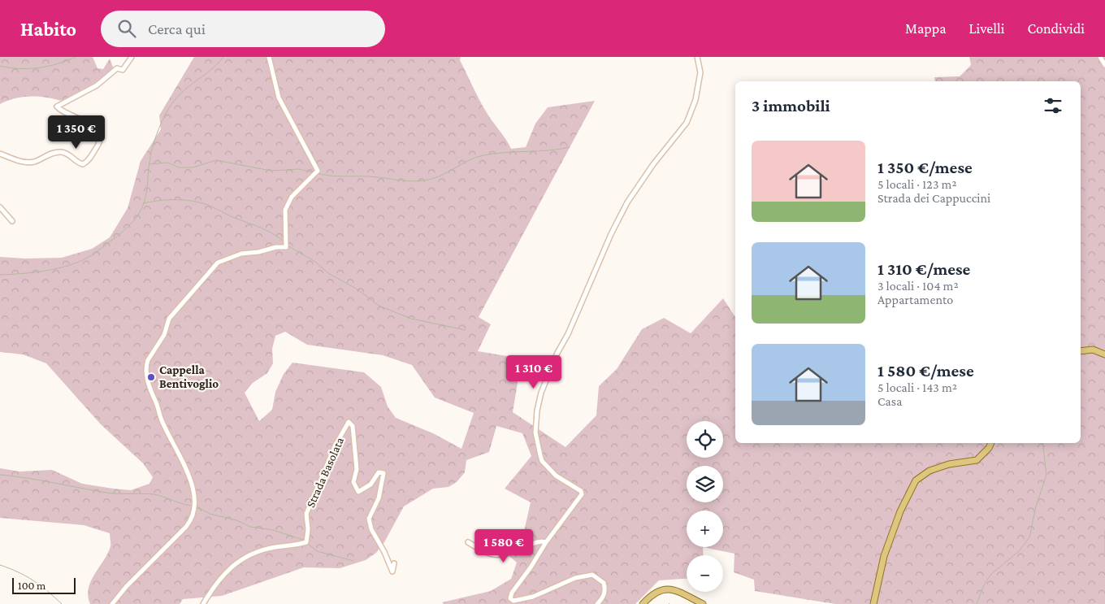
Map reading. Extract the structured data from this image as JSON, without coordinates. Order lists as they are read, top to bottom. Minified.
{"streets":{"street":["Strada Basolata"]},"places":["Cappella Bentivoglio"],"scale_bar":"100 m","page":{"header":"Habito","search":"Cerca qui","nav":["Mappa","Livelli","Condividi"],"heading":"3 immobili","price":["1 350 €","1 310 €","1 580 €"],"list":[{"name":"1 350 €/mese","note":"5 locali · 123 m² · Strada dei Cappuccini"},{"name":"1 310 €/mese","note":"3 locali · 104 m² · Appartamento"},{"name":"1 580 €/mese","note":"5 locali · 143 m² · Casa"}],"map_buttons":["+","−"],"scale":"100 m"}}
